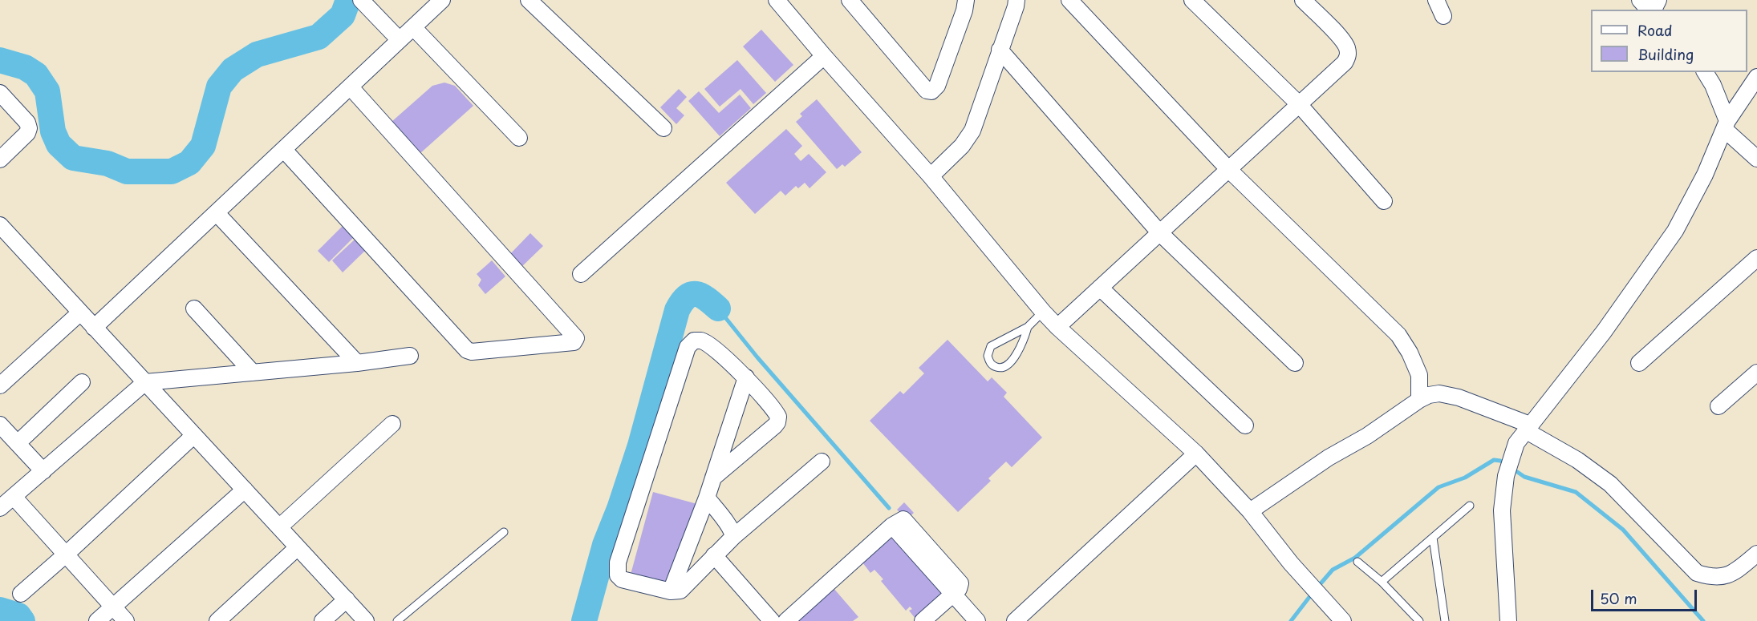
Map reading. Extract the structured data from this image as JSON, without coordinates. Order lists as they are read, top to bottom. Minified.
{"legend":["Road","Building"],"scale_bar":"50 m"}
